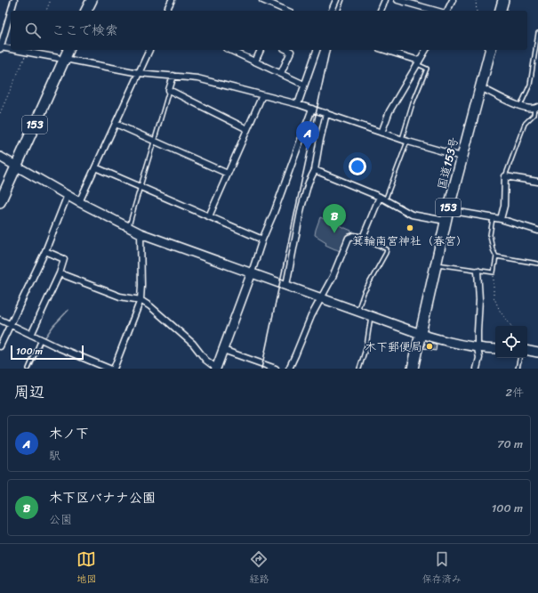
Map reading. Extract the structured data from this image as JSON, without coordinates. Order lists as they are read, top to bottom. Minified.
{"streets":{"highway":["153","国道153号"]},"places":["箕輪南宮神社（春宮）","木下郵便局"],"scale_bar":"100 m","page":{"search":"ここで検索","pins":["A","B"],"scale":"100 m","heading":["周辺","2件"],"list":[{"mark":"A","name":"木ノ下","note":"駅","value":"70 m"},{"mark":"B","name":"木下区バナナ公園","note":"公園","value":"100 m"}],"nav":["地図","経路","保存済み"]}}
